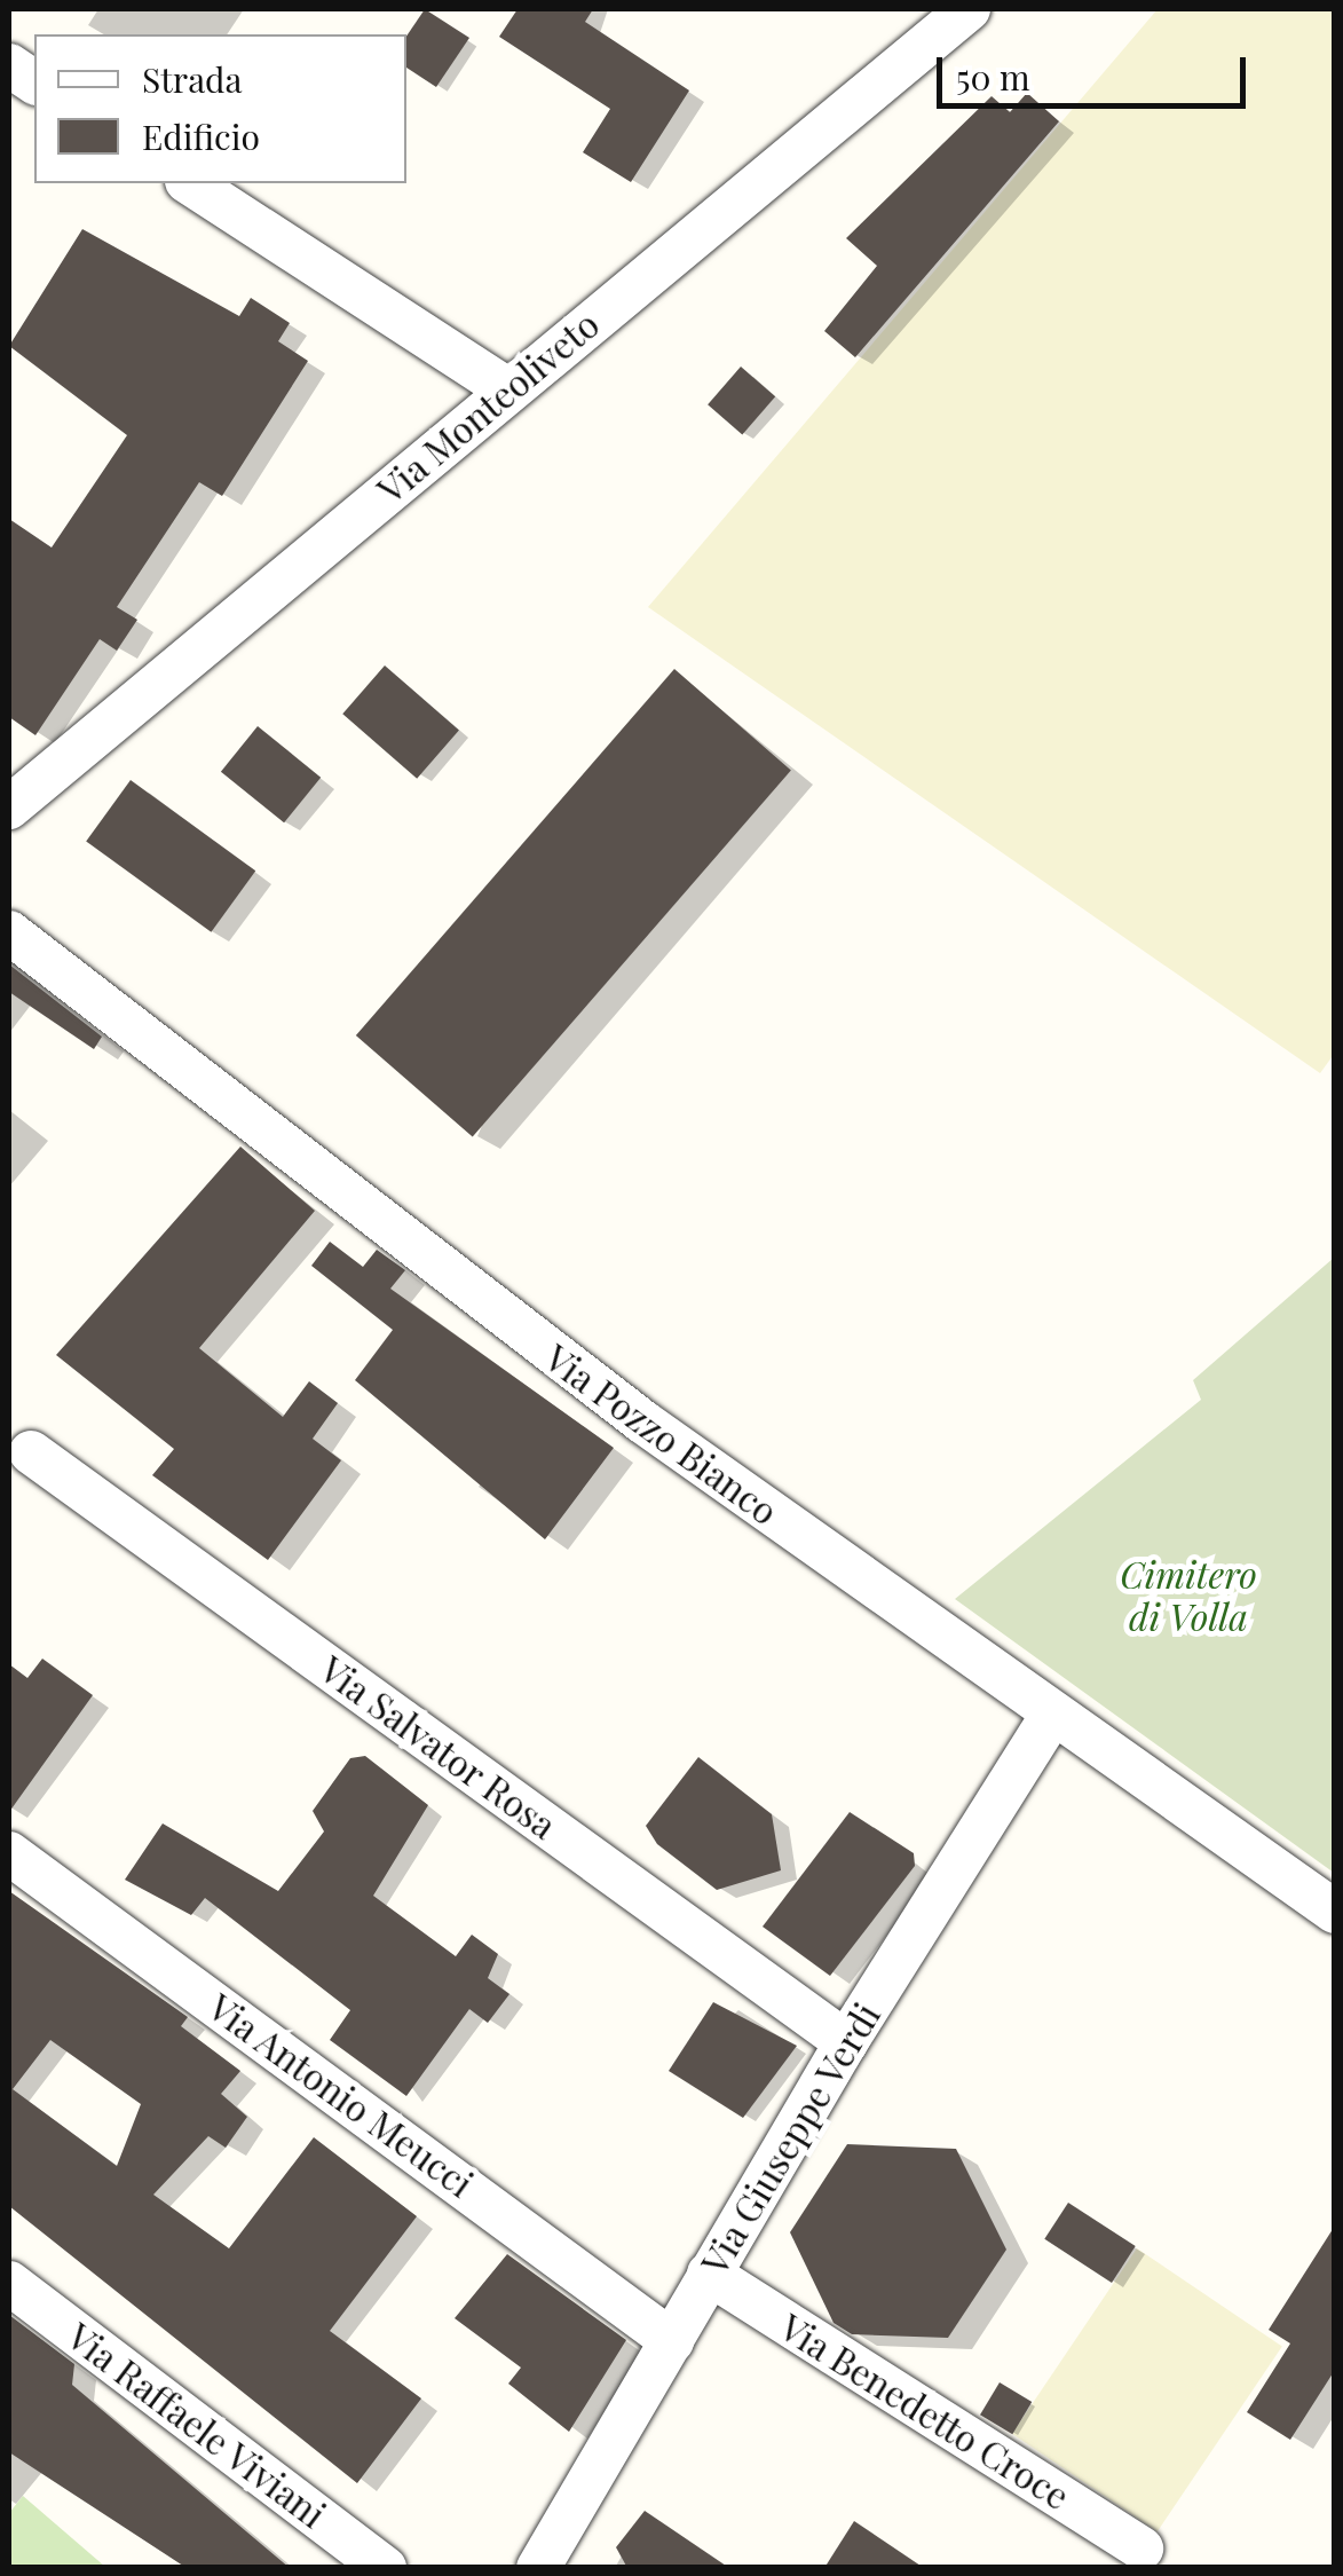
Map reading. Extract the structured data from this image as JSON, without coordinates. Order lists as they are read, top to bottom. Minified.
{"streets":{"street":["Via Monteoliveto","Via Pozzo Bianco","Via Salvator Rosa","Via Antonio Meucci","Via Giuseppe Verdi","Via Benedetto Croce","Via Raffaele Viviani"]},"crossings":[["Via Pozzo Bianco","Via Giuseppe Verdi"],["Via Salvator Rosa","Via Giuseppe Verdi"],["Via Antonio Meucci","Via Giuseppe Verdi"],["Via Giuseppe Verdi","Via Benedetto Croce"]],"parks":["Cimitero di Volla"],"legend":["Strada","Edificio"],"scale_bar":"50 m"}
